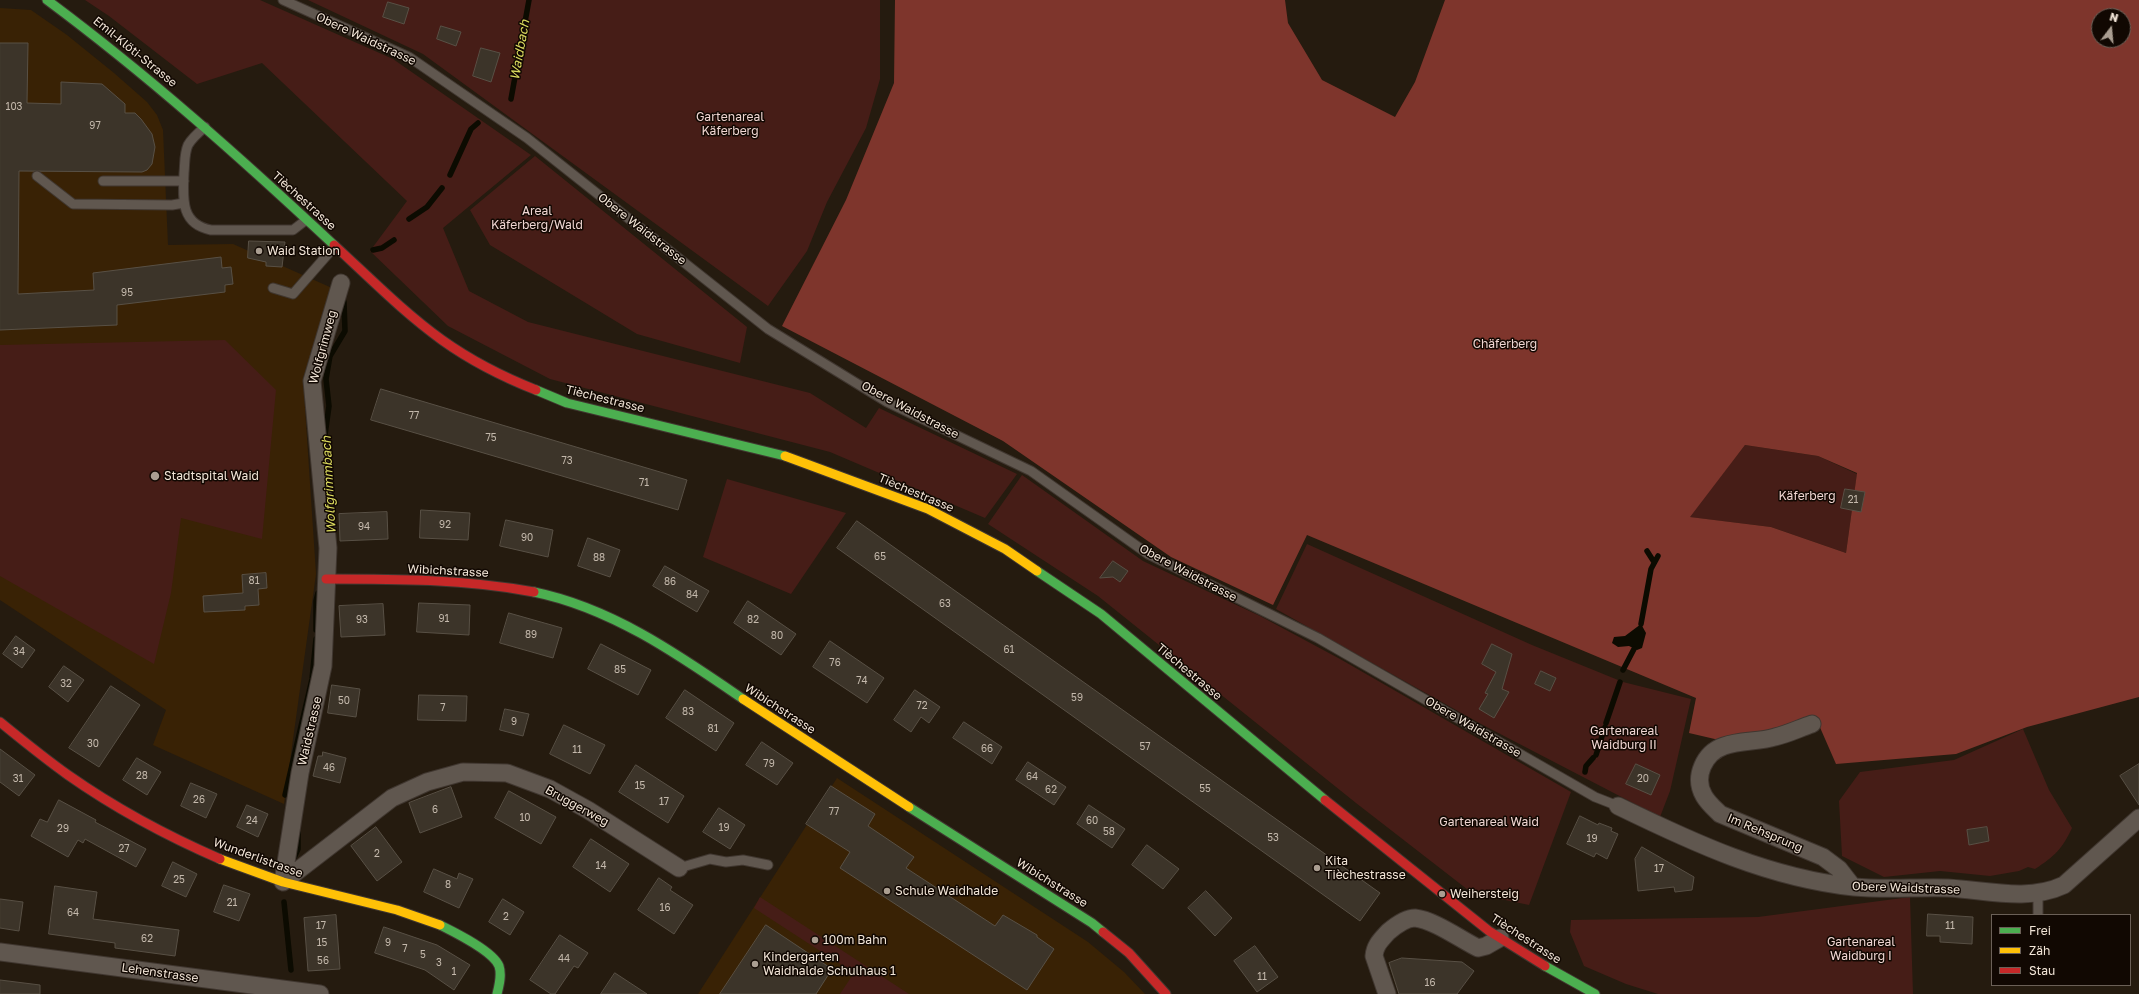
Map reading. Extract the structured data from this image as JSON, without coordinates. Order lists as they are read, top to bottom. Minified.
{"streets":{"street":["Obere Waidstrasse","Emil-Klöti-Strasse","Tièchestrasse","Wolfgrimweg","Wibichstrasse","Waidstrasse","Bruggerweg","Im Rehsprung","Wunderlistrasse","Lehenstrasse"]},"crossings":[["Obere Waidstrasse","Im Rehsprung"],["Emil-Klöti-Strasse","Tièchestrasse"],["Wolfgrimweg","Wibichstrasse"],["Wolfgrimweg","Waidstrasse"],["Wibichstrasse","Waidstrasse"],["Waidstrasse","Bruggerweg"],["Waidstrasse","Wunderlistrasse"],["Bruggerweg","Wunderlistrasse"]],"water":["Waidbach","Wolfgrimmbach"],"parks":["Gartenareal Käferberg","Areal Käferberg/Wald","Chäferberg","Käferberg","Gartenareal Waidburg II","Gartenareal Waid","Gartenareal Waidburg I"],"places":["Waid Station","Stadtspital Waid","Kita Tièchestrasse","Schule Waidhalde","Weihersteig","100m Bahn","Kindergarten Waidhalde Schulhaus 1"],"house_numbers":["103","97","95","77","75","73","71","21","92","94","90","65","88","81","86","84","63","91","93","82","89","80","61","34","76","85","74","32","59","50","72","7","83","9","81","30","57","66","11","79","46","28","64","31","20","15","55","62","26","17","6","77","10","24","60","19","29","58","53","19","27","2","14","17","25","8","21","16","64","2","17","11","62","15","9","7","5","44","56","3","1","11","16"],"legend":["Frei","Zäh","Stau"],"north":"top"}
